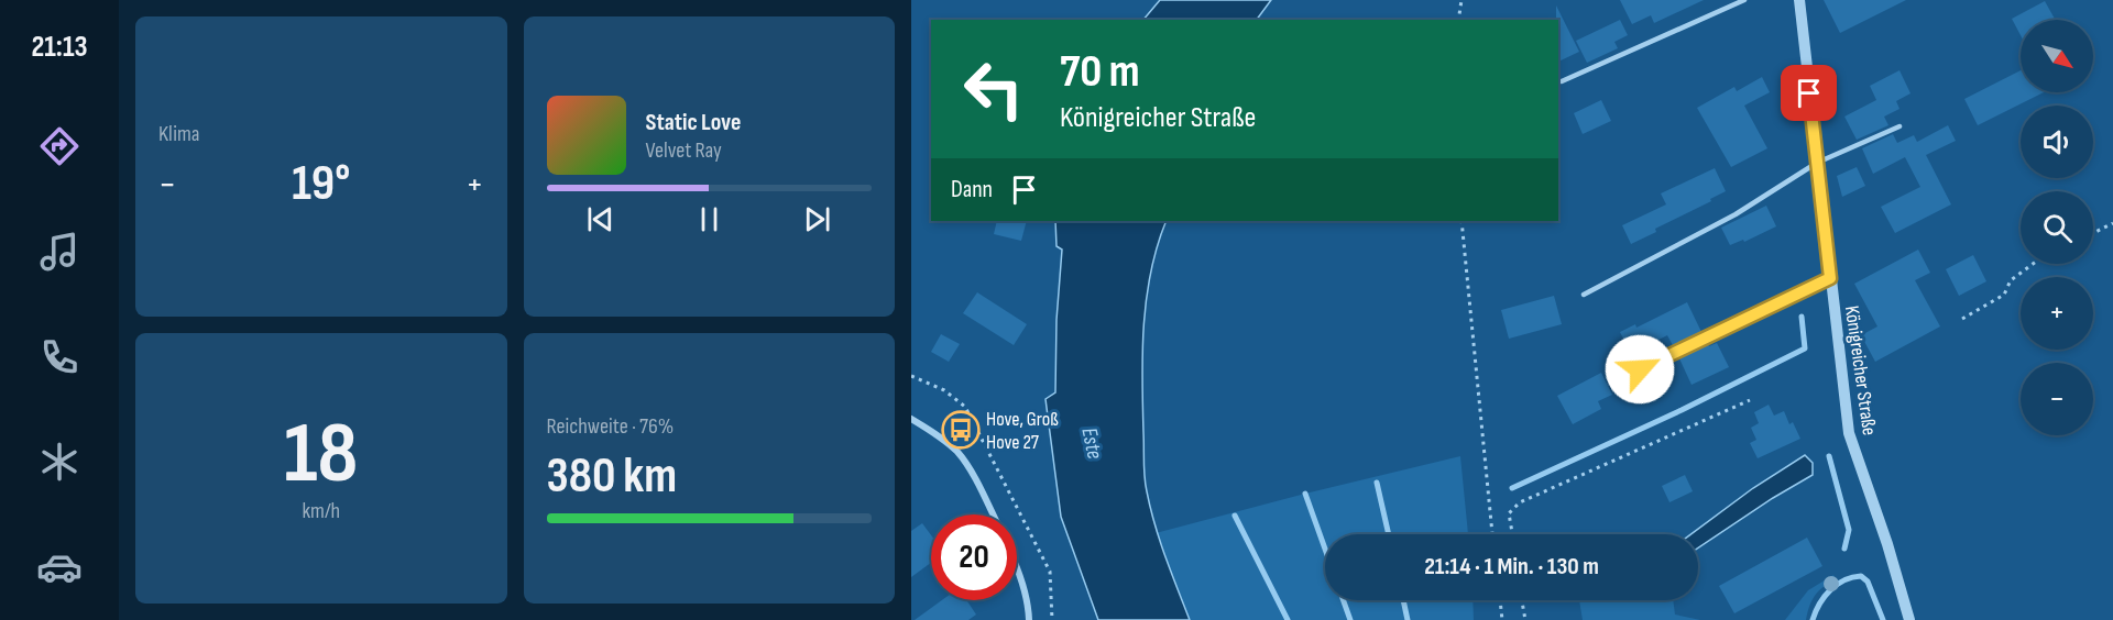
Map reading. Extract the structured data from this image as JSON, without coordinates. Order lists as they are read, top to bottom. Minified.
{"streets":{"street":["Königreicher Straße"]},"water":["Este"],"places":{"bus stop":["Hove, Groß Hove 27"]},"north":"bottom right","page":{"tabs":"21:13","tile":["Klima",["18","km/h"],["Reichweite · 76%","380 km"]],"map_buttons":["+","−"],"turn":["70 m","Königreicher Straße"],"song":["Static Love","Velvet Ray"],"heat":["−","19°","+"],"then":"Dann","limit":"20","trip":"21:14 · 1 Min. · 130 m"}}
